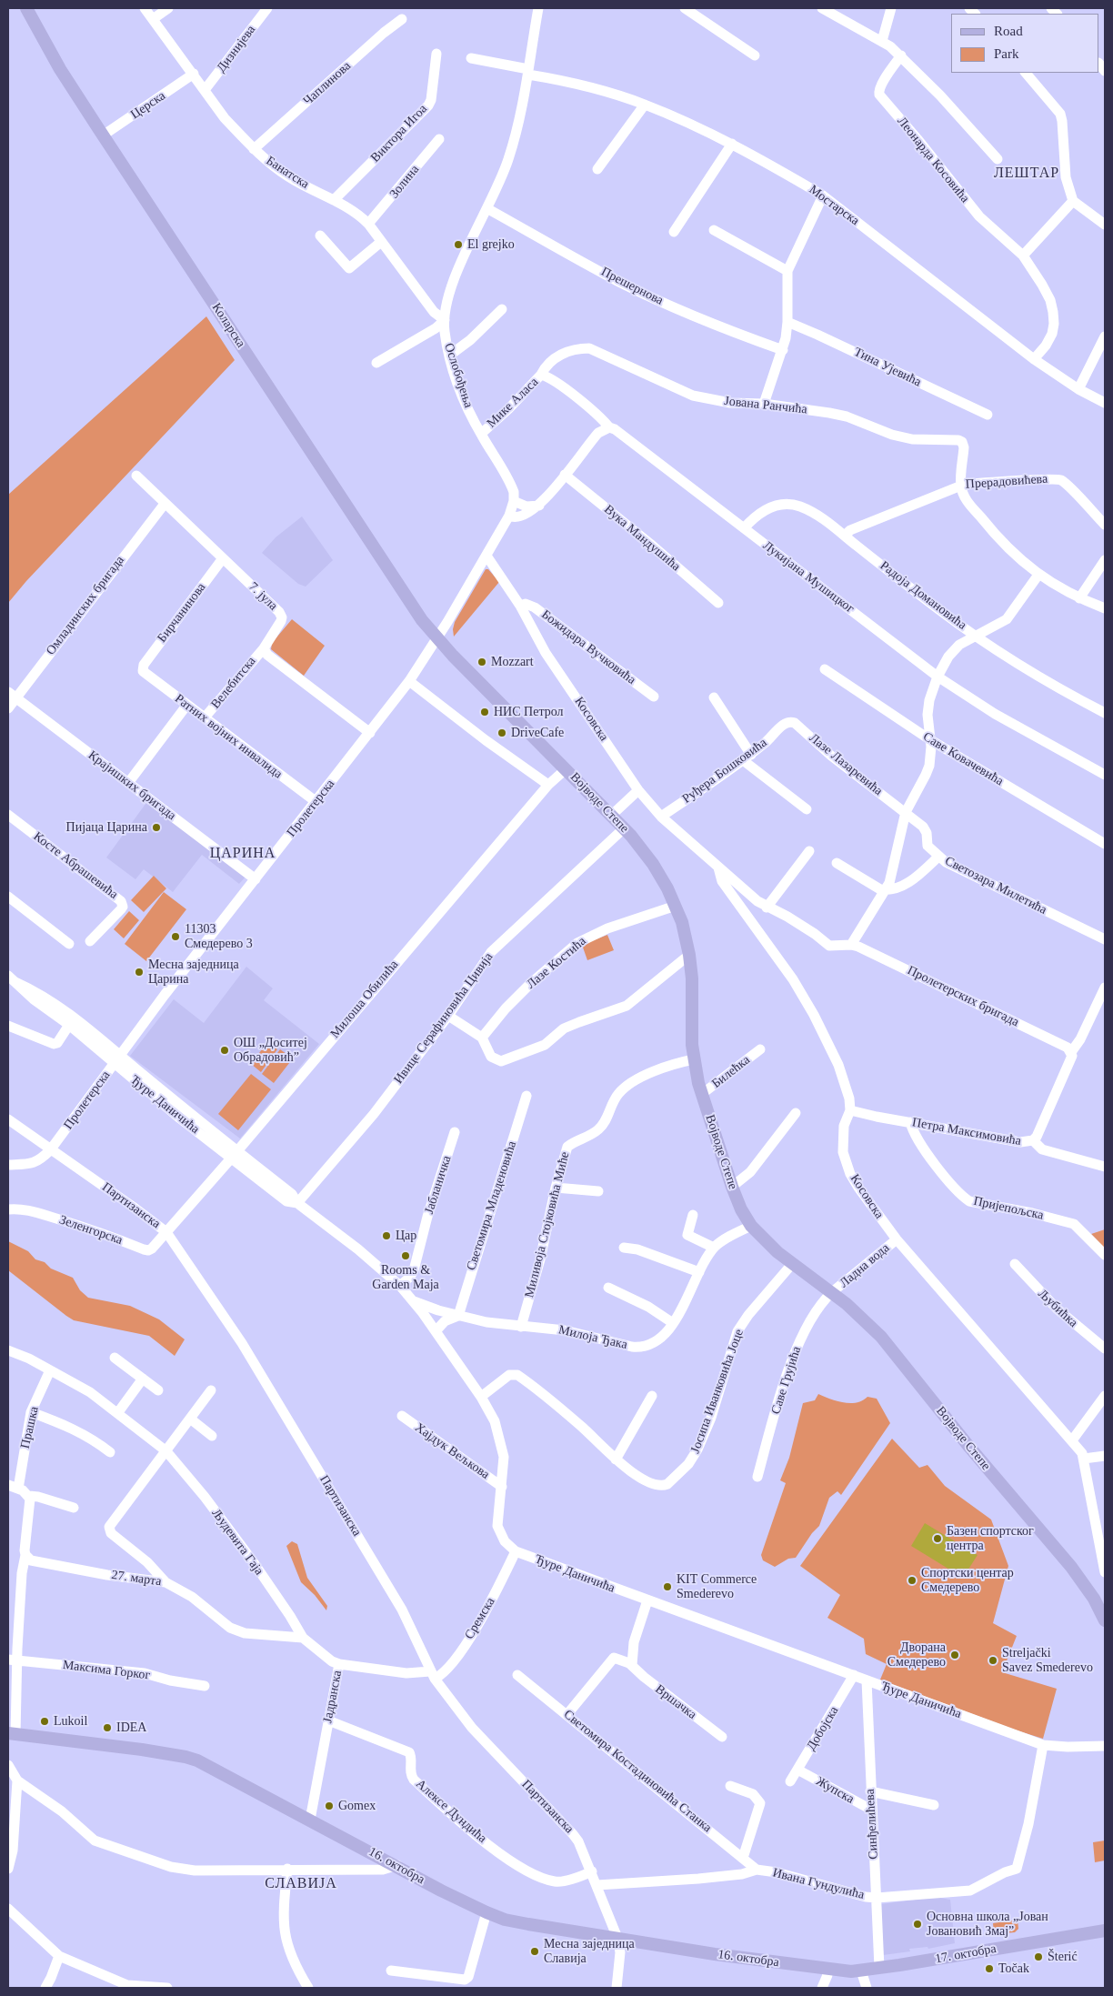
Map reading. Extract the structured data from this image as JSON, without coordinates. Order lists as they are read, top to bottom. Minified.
{"streets":{"main road":["Коларска","Војводе Степе","16. октобра","17. октобра"],"street":["Дизнијева","Чаплинова","Церска","Виктора Игоа","Леонарда Косовића","Банатска","Золина","Мостарска","Прешернова","Тина Ујевића","Ослобођења","Мике Аласа","Јована Ранчића","Прерадовићева","Вука Мандушића","Лукијана Мушицког","Радоја Домановића","7. јула","Омладинских бригада","Бирчанинова","Божидара Вучковића","Велебитска","Косовска","Ратних војних инвалида","Саве Ковачевића","Лазе Лазаревића","Руђера Бошковића","Крајишких бригада","Пролетерска","Косте Абрашевића","Светозара Милетића","Лазе Костића","Пролетерских бригада","Милоша Обилића","Ивице Серафиновића Цивија","Билећка","Ђуре Даничића","Петра Максимовића","Јабланичка","Партизанска","Светомира Младеновића","Пријепољска","Миливоја Стојковића Миће","Зеленгорска","Ладна вода","Љубићка","Милоја Ђака","Саве Грујића","Јосипа Иванковића Јоце","Прашка","Хајдук Вељкова","Људевита Гаја","27. марта","Сремска","Максима Горког","Јадранска","Вршачка","Добојска","Светомира Костадиновића Станка","Жупска","Алексе Дундића","Синђелићева","Ивана Гундулића"]},"crossings":[["Дизнијева","Банатска"],["Чаплинова","Банатска"],["Церска","Банатска"],["Церска","Коларска"],["Виктора Игоа","Банатска"],["Леонарда Косовића","Мостарска"],["Банатска","Золина"],["Банатска","Ослобођења"],["Мостарска","Ослобођења"],["Прешернова","Ослобођења"],["Коларска","Војводе Степе"],["Коларска","Пролетерска"],["Ослобођења","Мике Аласа"],["Мике Аласа","Јована Ранчића"],["Мике Аласа","Лукијана Мушицког"],["Јована Ранчића","Прерадовићева"],["Прерадовићева","Радоја Домановића"],["Лукијана Мушицког","Радоја Домановића"],["7. јула","Омладинских бригада"],["7. јула","Бирчанинова"],["7. јула","Велебитска"],["Омладинских бригада","Крајишких бригада"],["Бирчанинова","Ратних војних инвалида"],["Божидара Вучковића","Косовска"],["Велебитска","Ратних војних инвалида"],["Косовска","Руђера Бошковића"],["Косовска","Пролетерских бригада"],["Косовска","Петра Максимовића"],["Косовска","Ладна вода"],["Ратних војних инвалида","Пролетерска"],["Лазе Лазаревића","Руђера Бошковића"],["Лазе Лазаревића","Светозара Милетића"],["Крајишких бригада","Пролетерска"],["Војводе Степе","Пролетерска"],["Војводе Степе","Лазе Костића"],["Војводе Степе","Милоша Обилића"],["Војводе Степе","Ивице Серафиновића Цивија"],["Војводе Степе","Билећка"],["Војводе Степе","Миливоја Стојковића Миће"],["Војводе Степе","Ладна вода"],["Војводе Степе","Милоја Ђака"],["Војводе Степе","Саве Грујића"],["Војводе Степе","Јосипа Иванковића Јоце"],["Пролетерска","Ђуре Даничића"],["Пролетерска","Партизанска"],["Милоша Обилића","Ђуре Даничића"],["Милоша Обилића","Партизанска"],["Милоша Обилића","Зеленгорска"],["Ивице Серафиновића Цивија","Ђуре Даничића"],["Ђуре Даничића","Јабланичка"],["Ђуре Даничића","Милоја Ђака"],["Ђуре Даничића","Јосипа Иванковића Јоце"],["Ђуре Даничића","Хајдук Вељкова"],["Ђуре Даничића","Сремска"],["Ђуре Даничића","Добојска"],["Ђуре Даничића","Синђелићева"],["Ђуре Даничића","Ивана Гундулића"],["Петра Максимовића","Пријепољска"],["Партизанска","Зеленгорска"],["Партизанска","Сремска"],["Партизанска","Јадранска"],["Партизанска","Алексе Дундића"],["Партизанска","16. октобра"],["Партизанска","Ивана Гундулића"],["Светомира Младеновића","Милоја Ђака"],["Миливоја Стојковића Миће","Милоја Ђака"],["Ладна вода","Саве Грујића"],["Прашка","Људевита Гаја"],["Људевита Гаја","27. марта"],["Сремска","Јадранска"],["Јадранска","Алексе Дундића"],["Јадранска","16. октобра"],["Вршачка","Светомира Костадиновића Станка"],["Добојска","Жупска"],["Светомира Костадиновића Станка","Ивана Гундулића"],["Жупска","Синђелићева"],["Синђелићева","Ивана Гундулића"],["Синђелићева","17. октобра"],["16. октобра","17. октобра"]],"districts":["ЛЕШТАР","ЦАРИНА","СЛАВИЈА"],"places":["El grejko","Mozzart","НИС Петрол","DriveCafe","Пијаца Царина","11303 Смедерево 3","Месна заједница Царина","ОШ „Доситеј Обрадовић”","Цар","Rooms & Garden Maja","Базен спортског центра","Спортски центар Смедерево","KIT Commerce Smederevo","Дворана Смедерево","Streljački Savez Smederevo","Lukoil","IDEA","Gomex","Основна школа „Јован Јовановић Змај”","Месна заједница Славија","Šterić","Točak"],"legend":["Road","Park"]}
